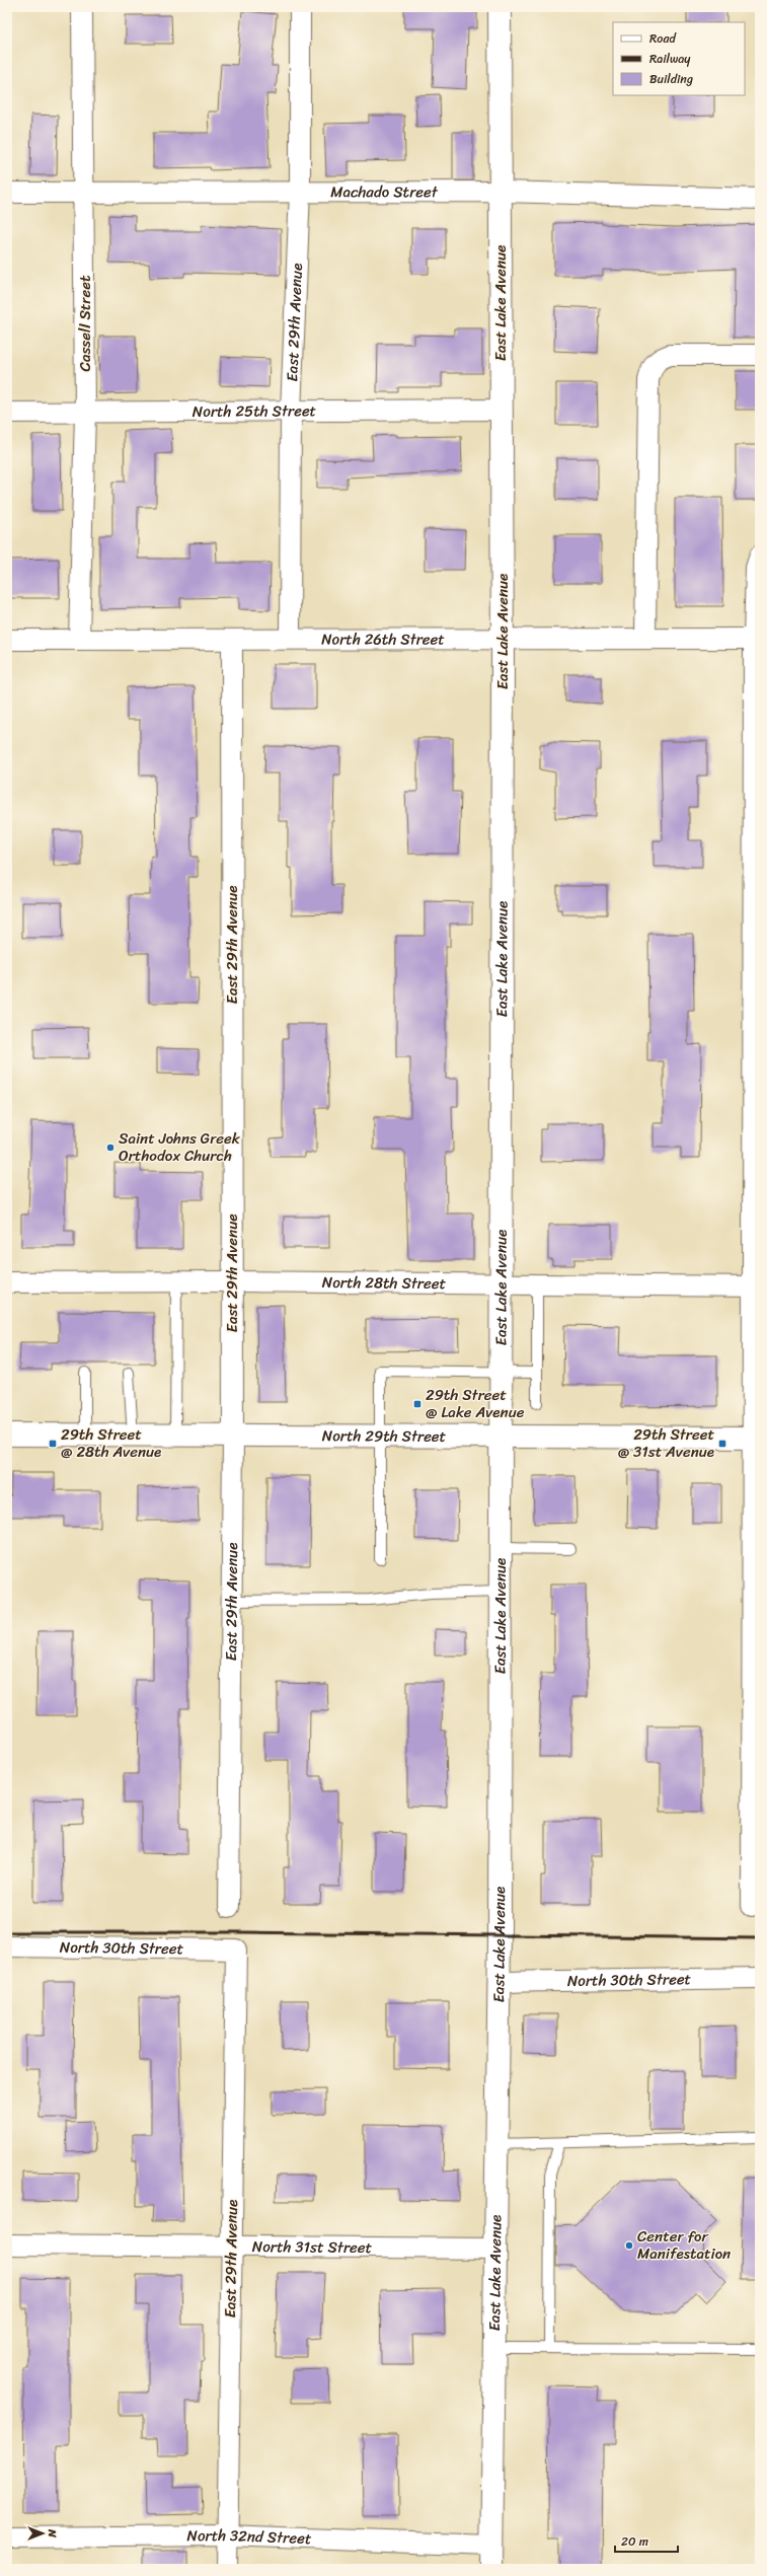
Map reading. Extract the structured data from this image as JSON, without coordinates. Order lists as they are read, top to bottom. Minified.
{"streets":{"street":["Machado Street","East Lake Avenue","East 29th Avenue","Cassell Street","North 25th Street","North 26th Street","North 28th Street","North 29th Street","North 30th Street","North 31st Street","North 32nd Street"]},"crossings":[["Machado Street","East Lake Avenue"],["Machado Street","East 29th Avenue"],["Machado Street","Cassell Street"],["East Lake Avenue","North 25th Street"],["East Lake Avenue","North 26th Street"],["East Lake Avenue","North 28th Street"],["East Lake Avenue","North 29th Street"],["East Lake Avenue","North 30th Street"],["East Lake Avenue","North 31st Street"],["East Lake Avenue","North 32nd Street"],["East 29th Avenue","North 25th Street"],["East 29th Avenue","North 26th Street"],["East 29th Avenue","North 28th Street"],["East 29th Avenue","North 29th Street"],["East 29th Avenue","North 30th Street"],["East 29th Avenue","North 31st Street"],["East 29th Avenue","North 32nd Street"],["Cassell Street","North 25th Street"],["Cassell Street","North 26th Street"]],"places":{"other":["Saint Johns Greek Orthodox Church","Center for Manifestation"],"transit":["29th Street @ Lake Avenue","29th Street @ 28th Avenue","29th Street @ 31st Avenue"]},"legend":["Road","Railway","Building"],"scale_bar":"20 m","north":"right"}
